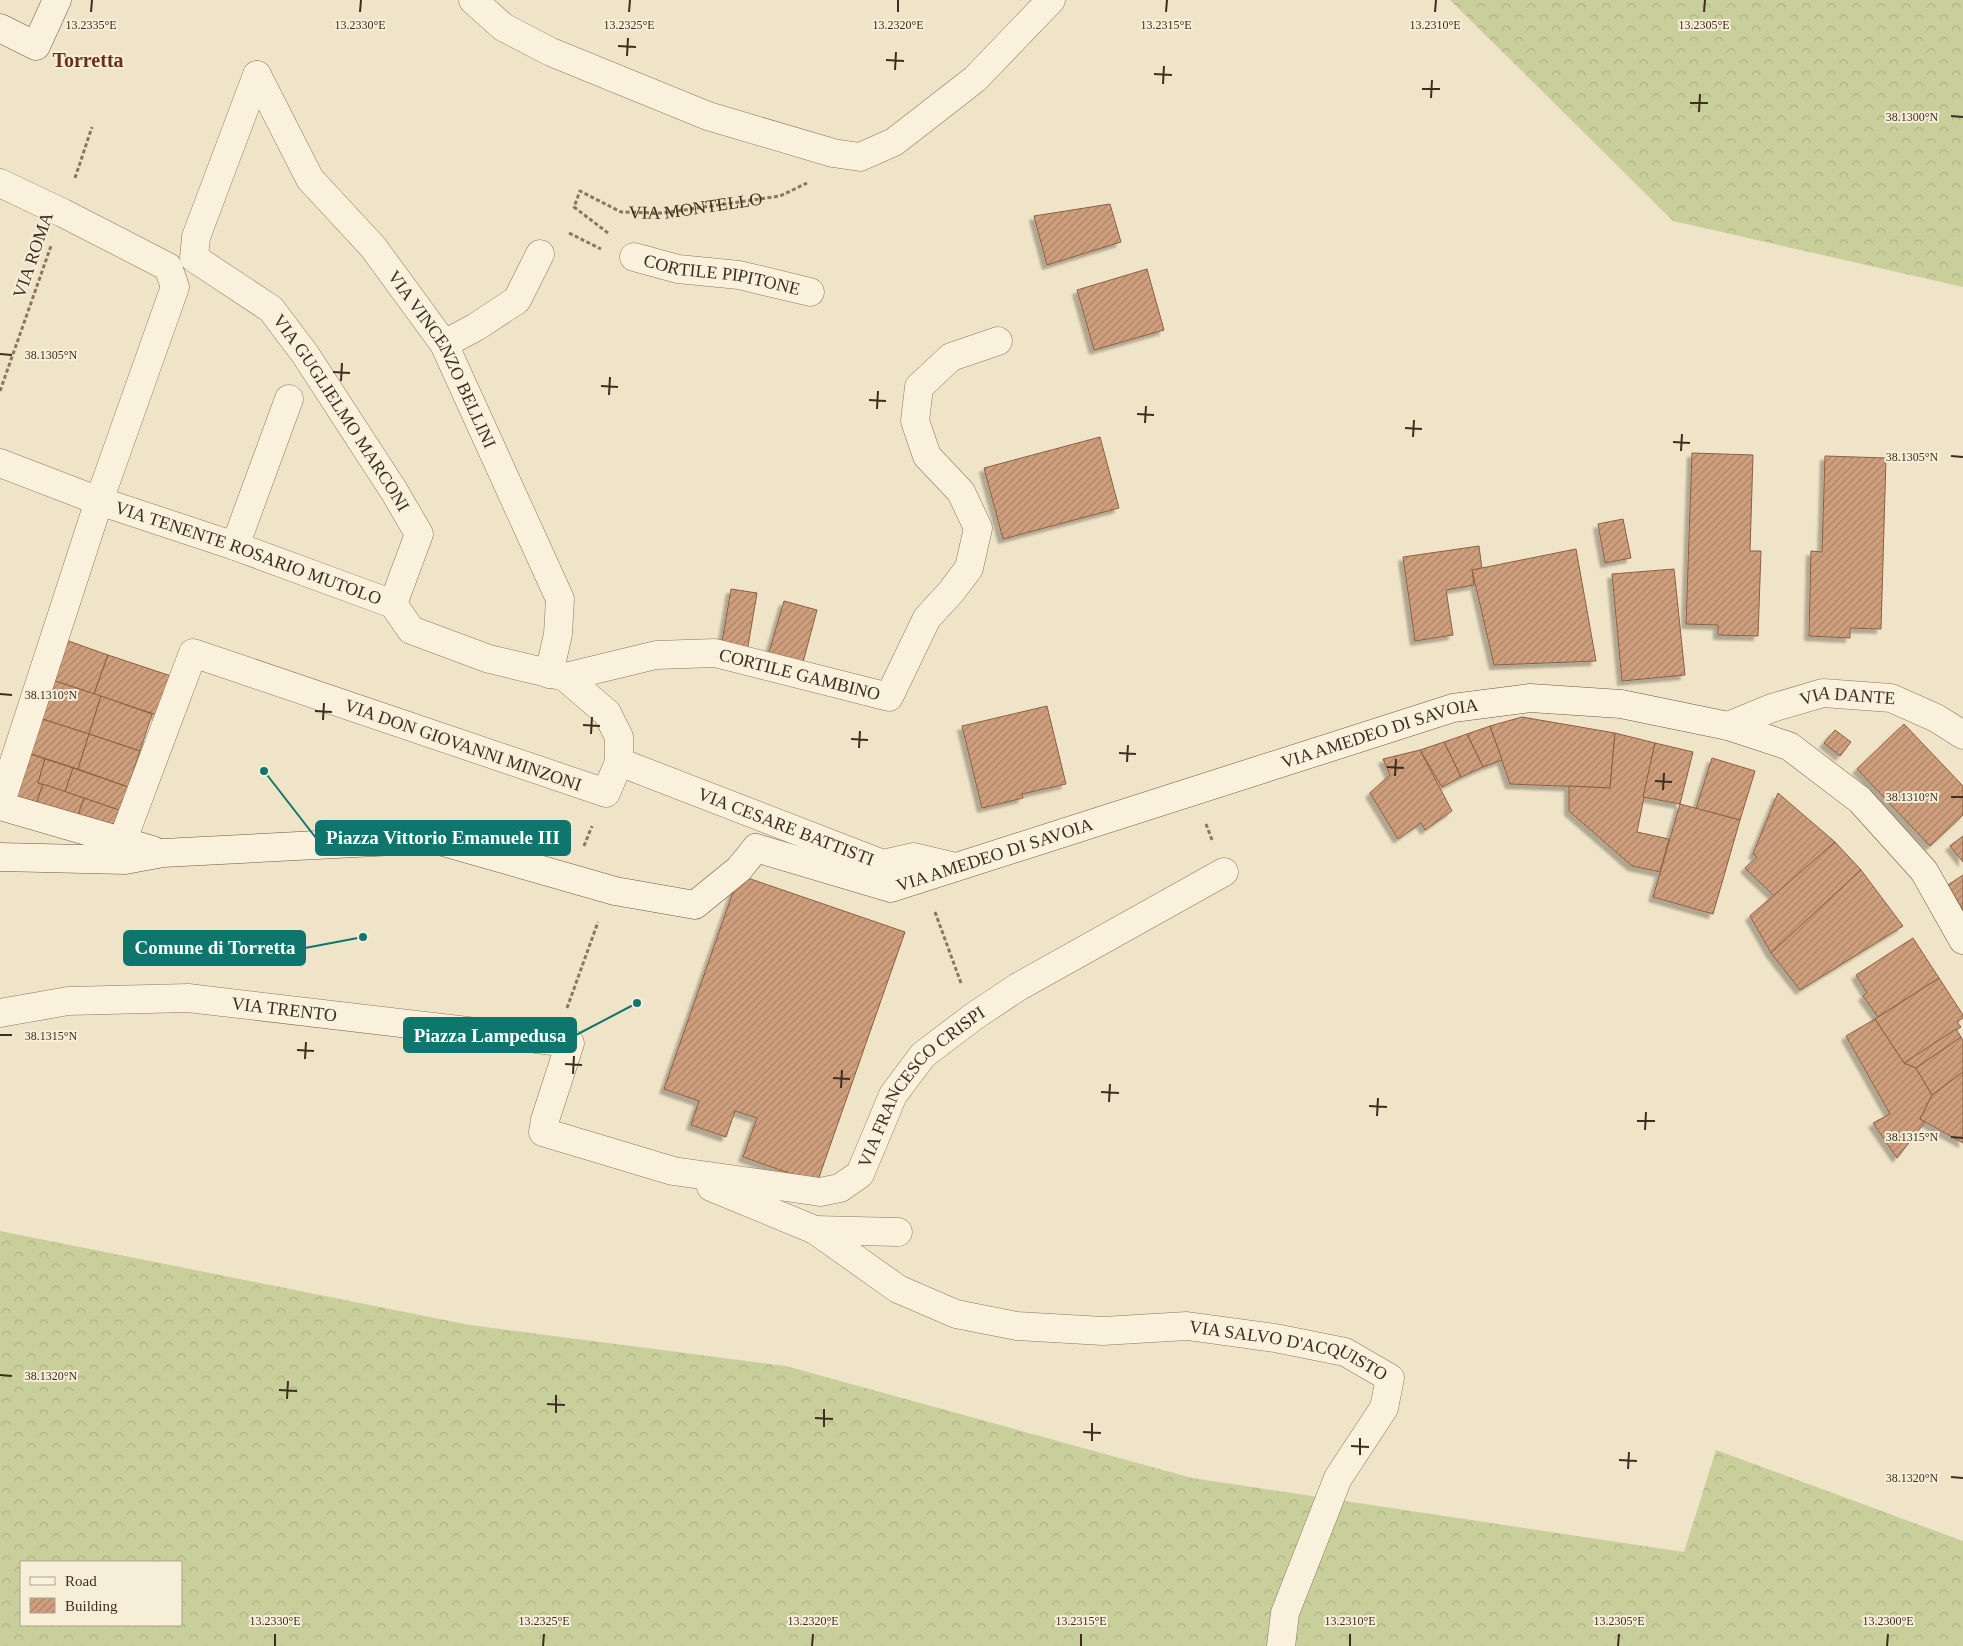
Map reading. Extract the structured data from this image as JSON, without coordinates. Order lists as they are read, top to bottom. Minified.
{"streets":{"street":["CORTILE PIPITONE","VIA VINCENZO BELLINI","VIA GUGLIELMO MARCONI","VIA TENENTE ROSARIO MUTOLO","CORTILE GAMBINO","VIA DANTE","VIA AMEDEO DI SAVOIA","VIA DON GIOVANNI MINZONI","VIA CESARE BATTISTI","VIA TRENTO","VIA FRANCESCO CRISPI","VIA SALVO D'ACQUISTO"],"path":["VIA MONTELLO","VIA ROMA"]},"crossings":[["VIA MONTELLO","CORTILE PIPITONE"],["VIA VINCENZO BELLINI","VIA GUGLIELMO MARCONI"],["VIA VINCENZO BELLINI","VIA TENENTE ROSARIO MUTOLO"],["VIA VINCENZO BELLINI","CORTILE GAMBINO"],["VIA GUGLIELMO MARCONI","VIA TENENTE ROSARIO MUTOLO"],["VIA TENENTE ROSARIO MUTOLO","CORTILE GAMBINO"],["VIA TENENTE ROSARIO MUTOLO","VIA DON GIOVANNI MINZONI"],["VIA TENENTE ROSARIO MUTOLO","VIA CESARE BATTISTI"],["VIA DANTE","VIA AMEDEO DI SAVOIA"],["VIA AMEDEO DI SAVOIA","VIA CESARE BATTISTI"],["VIA TRENTO","VIA FRANCESCO CRISPI"]],"districts":["Torretta"],"places":["Piazza Vittorio Emanuele III","Comune di Torretta","Piazza Lampedusa"],"legend":["Road","Building"],"coordinates":["13.2335°E","13.2330°E","13.2325°E","13.2320°E","13.2315°E","13.2310°E","13.2305°E","38.1300°N","38.1305°N","38.1310°N","38.1315°N","38.1320°N","13.2300°E"]}
